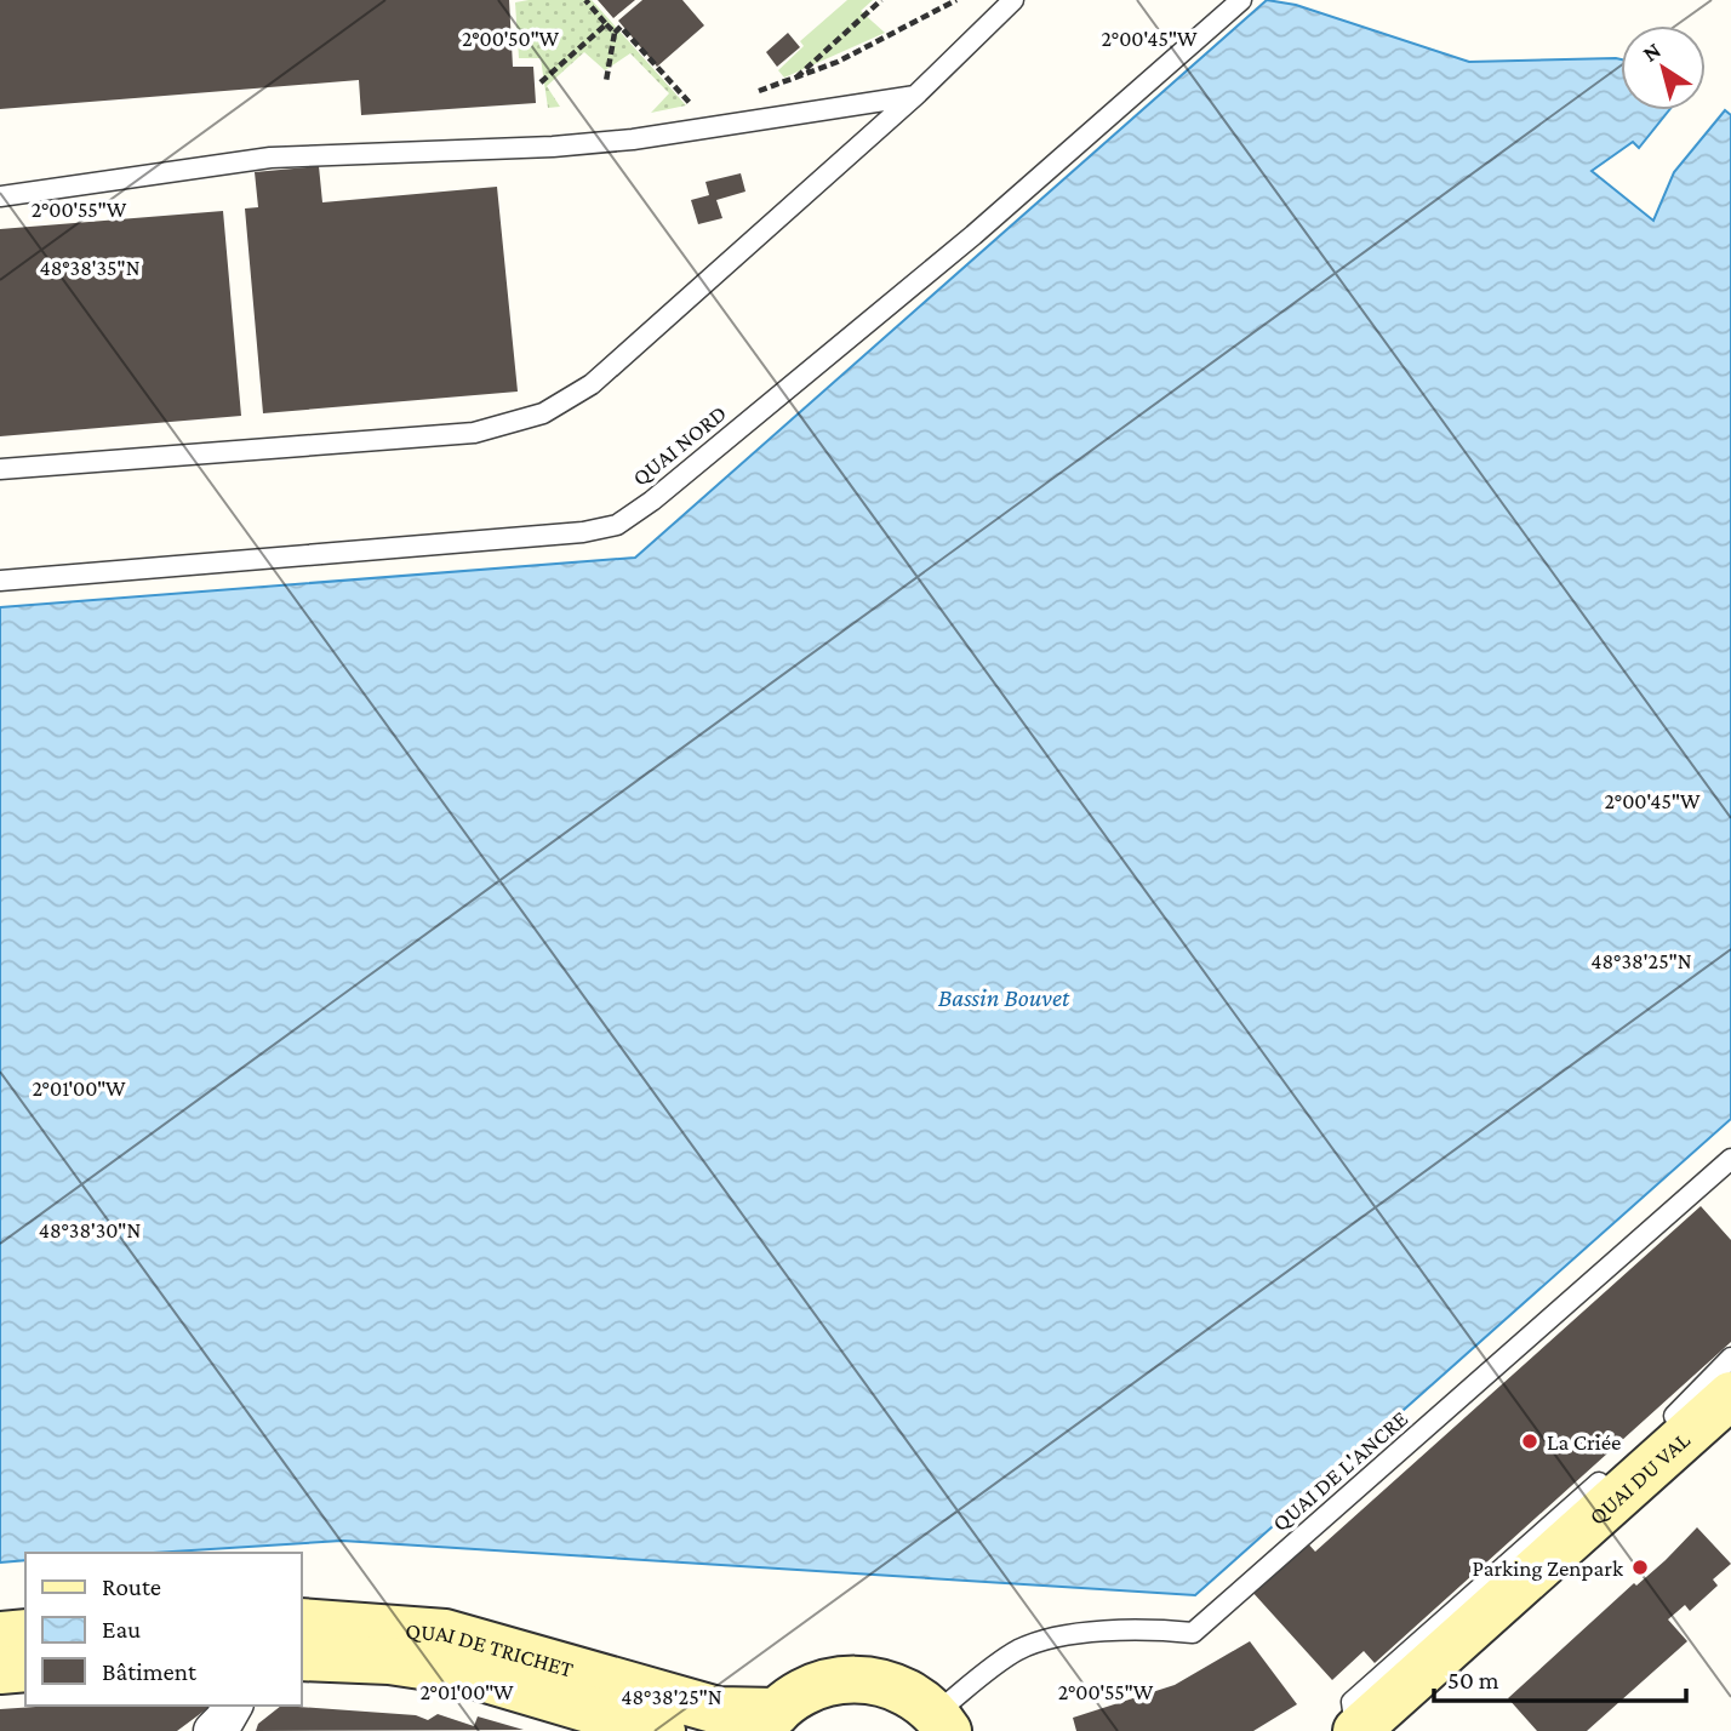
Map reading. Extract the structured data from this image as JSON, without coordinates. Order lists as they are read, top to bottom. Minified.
{"streets":{"main road":["QUAI DU VAL","QUAI DE TRICHET"],"lane":["QUAI NORD","QUAI DE L'ANCRE"]},"water":["Bassin Bouvet"],"places":["La Criée","Parking Zenpark"],"legend":["Route","Eau","Bâtiment"],"scale_bar":"50 m","north":"top left","coordinates":["2°00'50\"W","2°00'45\"W","2°00'55\"W","48°38'35\"N","48°38'25\"N","2°01'00\"W","48°38'30\"N"]}
